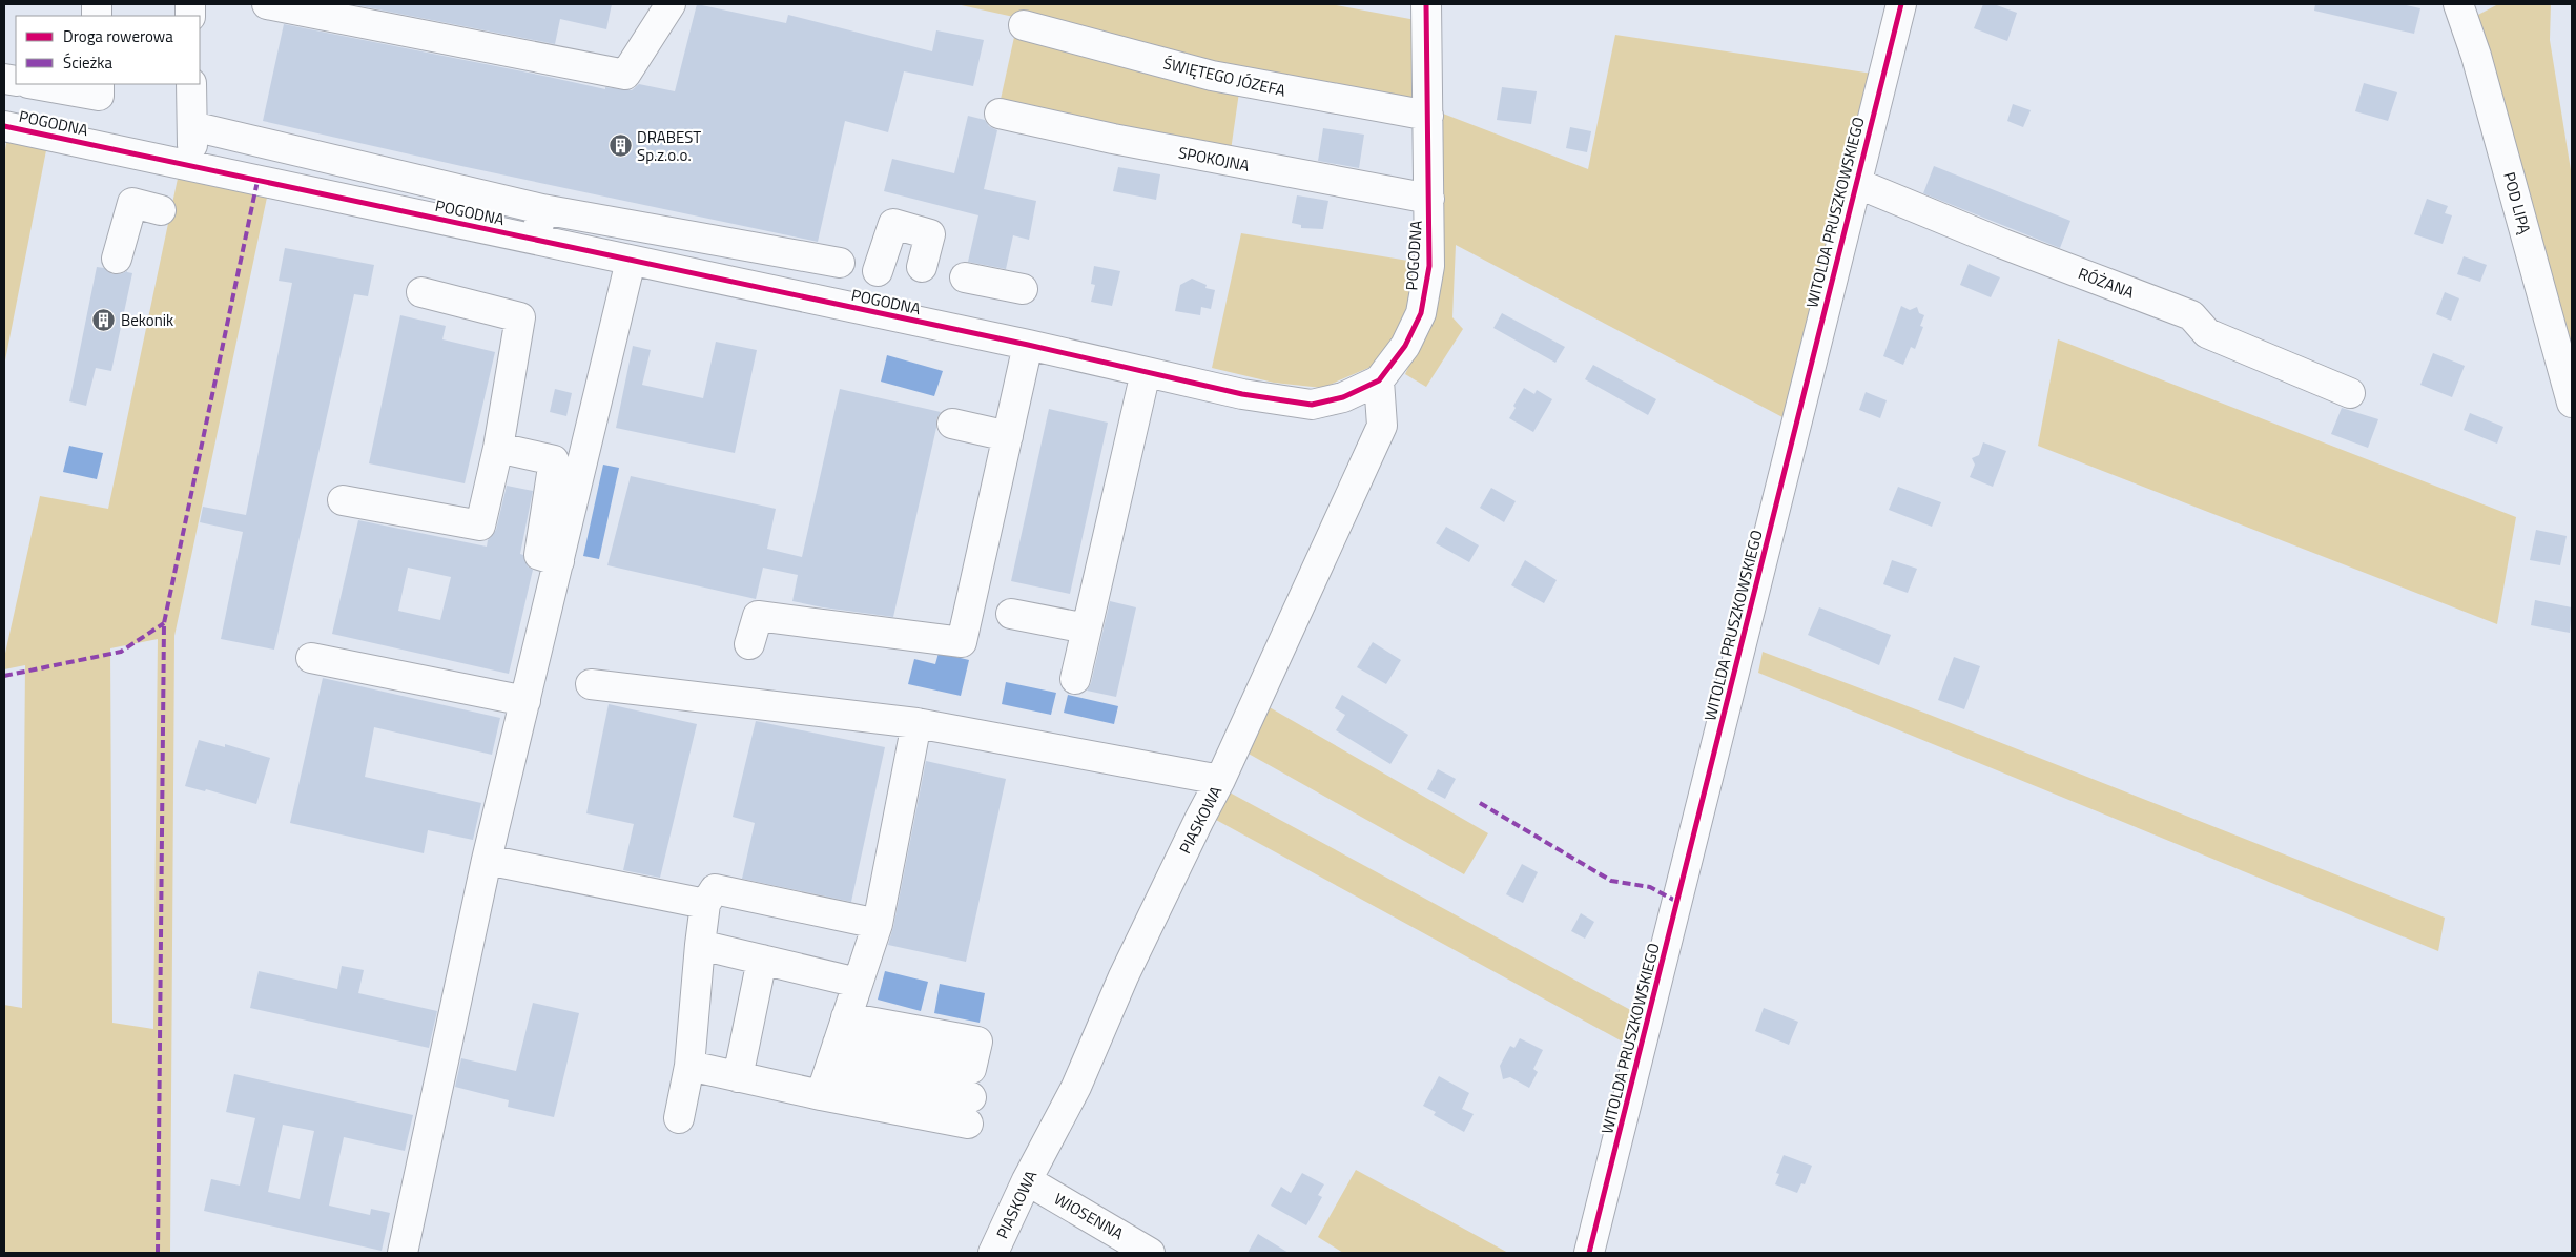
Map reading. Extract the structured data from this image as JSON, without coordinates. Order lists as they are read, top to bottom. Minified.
{"streets":{"street":["ŚWIĘTEGO JÓZEFA","POGODNA","SPOKOJNA","POD LIPĄ","WITOLDA PRUSZKOWSKIEGO","RÓŻANA","PIASKOWA","WIOSENNA"]},"crossings":[["ŚWIĘTEGO JÓZEFA","POGODNA"],["POGODNA","SPOKOJNA"],["POGODNA","PIASKOWA"],["WITOLDA PRUSZKOWSKIEGO","RÓŻANA"],["PIASKOWA","WIOSENNA"]],"places":{"building":["DRABEST Sp.z.o.o.","Bekonik"]},"legend":["Droga rowerowa","Ścieżka"]}
